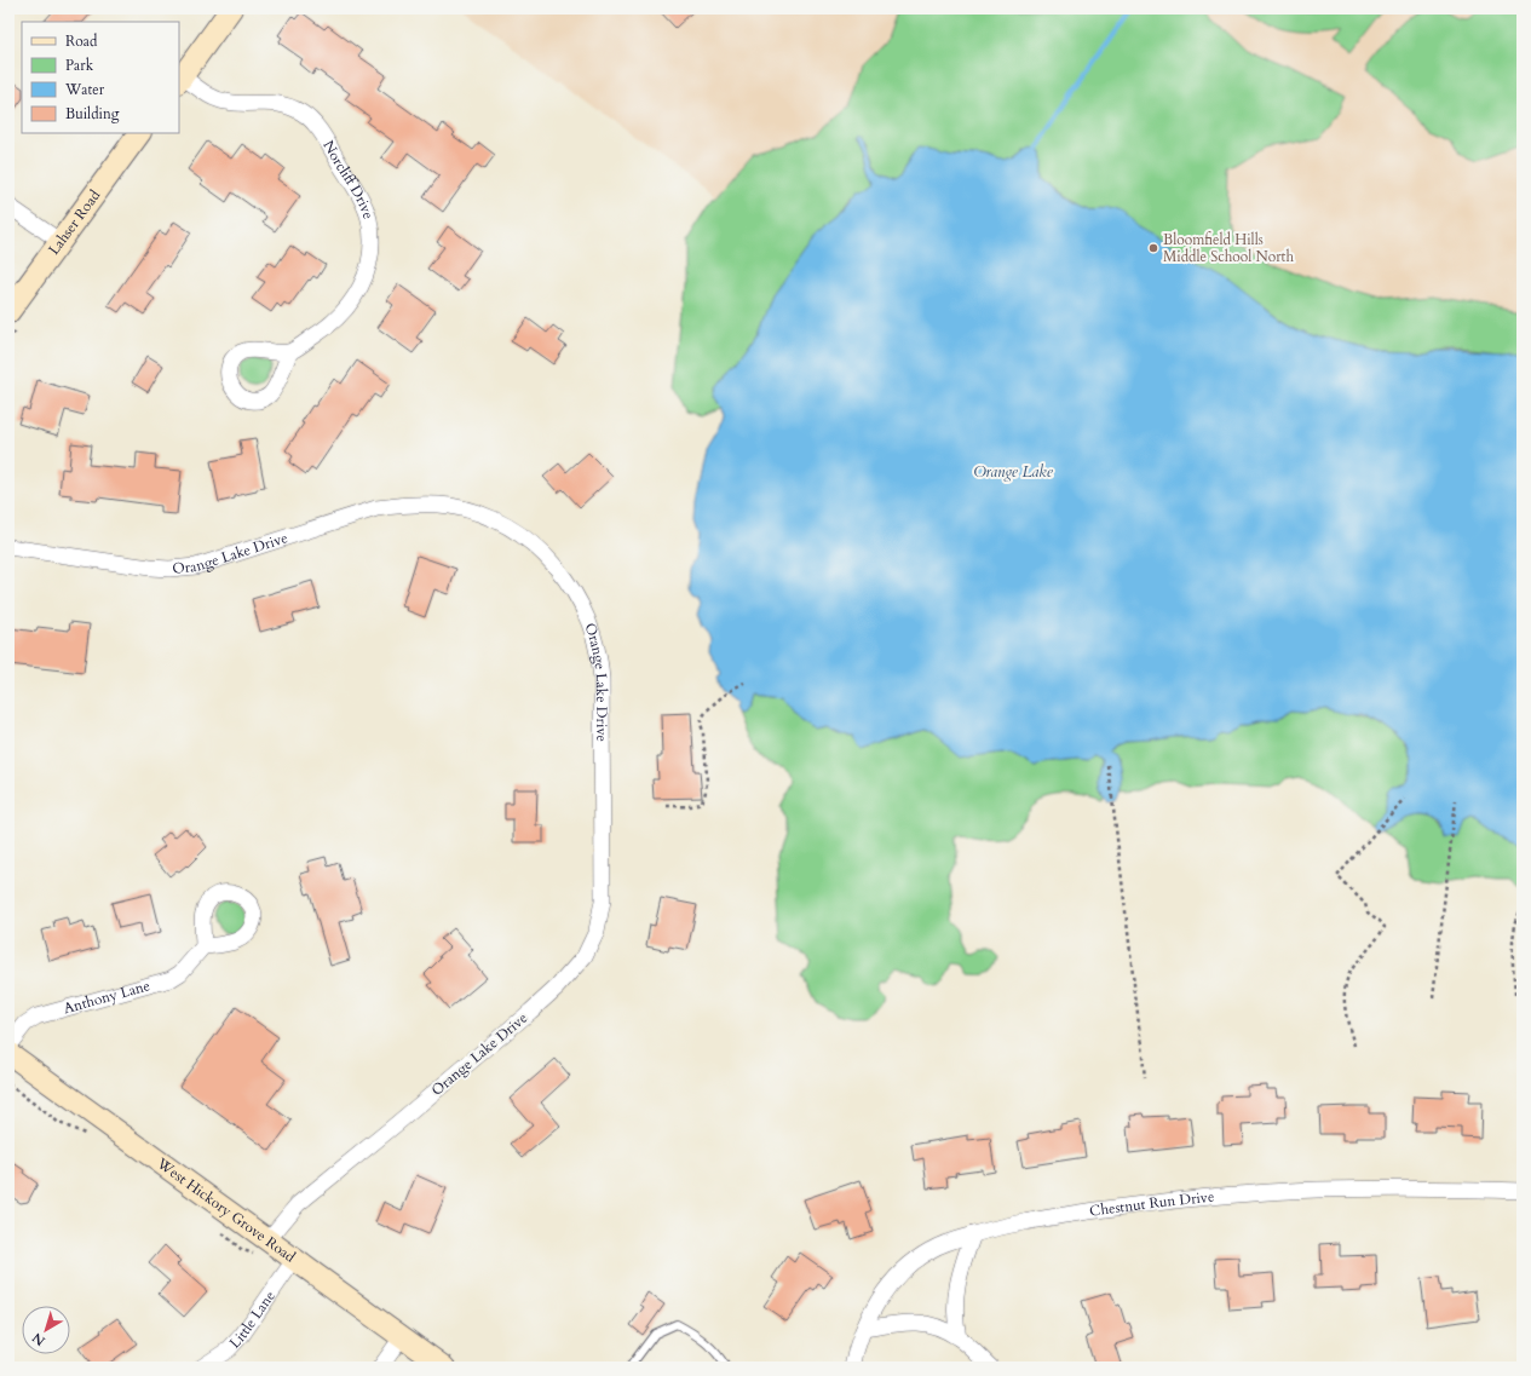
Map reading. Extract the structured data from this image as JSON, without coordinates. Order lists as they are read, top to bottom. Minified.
{"streets":{"street":["Norcliff Drive","Lahser Road","Orange Lake Drive","Anthony Lane","Chestnut Run Drive","West Hickory Grove Road","Little Lane"]},"crossings":[["Orange Lake Drive","West Hickory Grove Road"],["West Hickory Grove Road","Little Lane"]],"water":["Orange Lake"],"places":["Bloomfield Hills Middle School North"],"legend":["Road","Park","Water","Building"],"north":"bottom left"}
